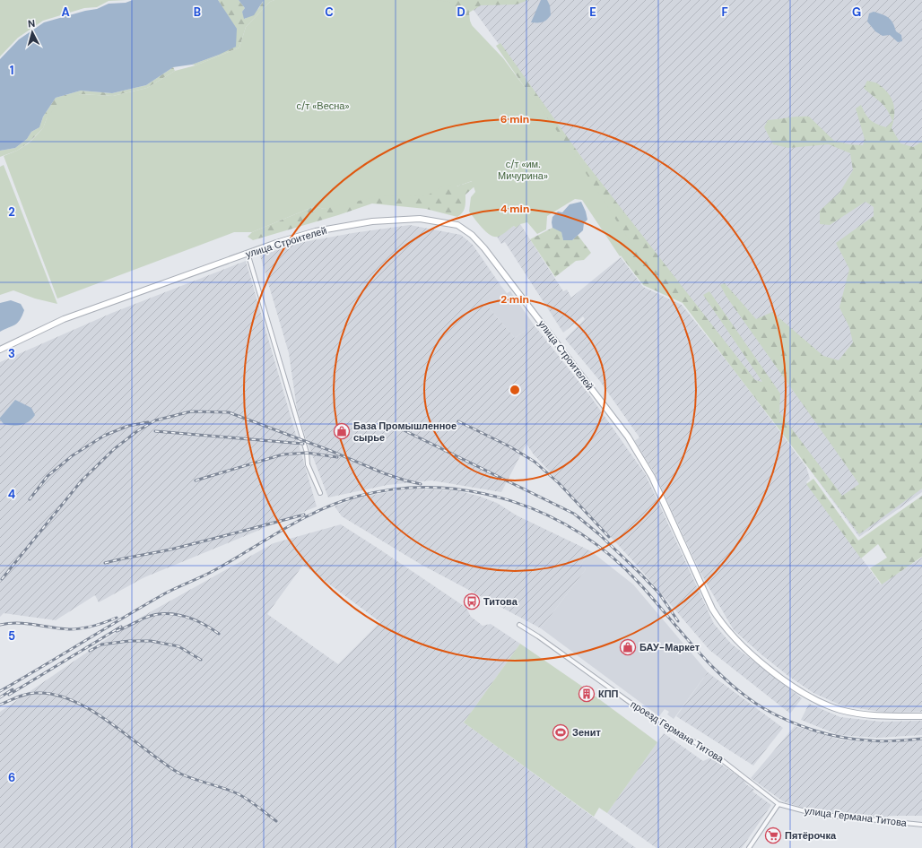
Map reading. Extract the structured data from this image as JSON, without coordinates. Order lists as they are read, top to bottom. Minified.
{"streets":{"main road":["улица Строителей"],"street":["проезд Германа Титова","улица Германа Титова"]},"crossings":[["проезд Германа Титова","улица Германа Титова"]],"parks":["с/т «Весна»","с/т «им. Мичурина»"],"places":{"shop":["База Промышленное сырье","БАУ-Маркет"],"bus stop":["Титова"],"building":["КПП"],"sports":["Зенит"],"supermarket":["Пятёрочка"]},"north":"top","grid":{"columns":["A","B","C","D","E","F","G"],"rows":["1","2","3","4","5","6"]},"rings":["6 min","4 min","2 min"]}
